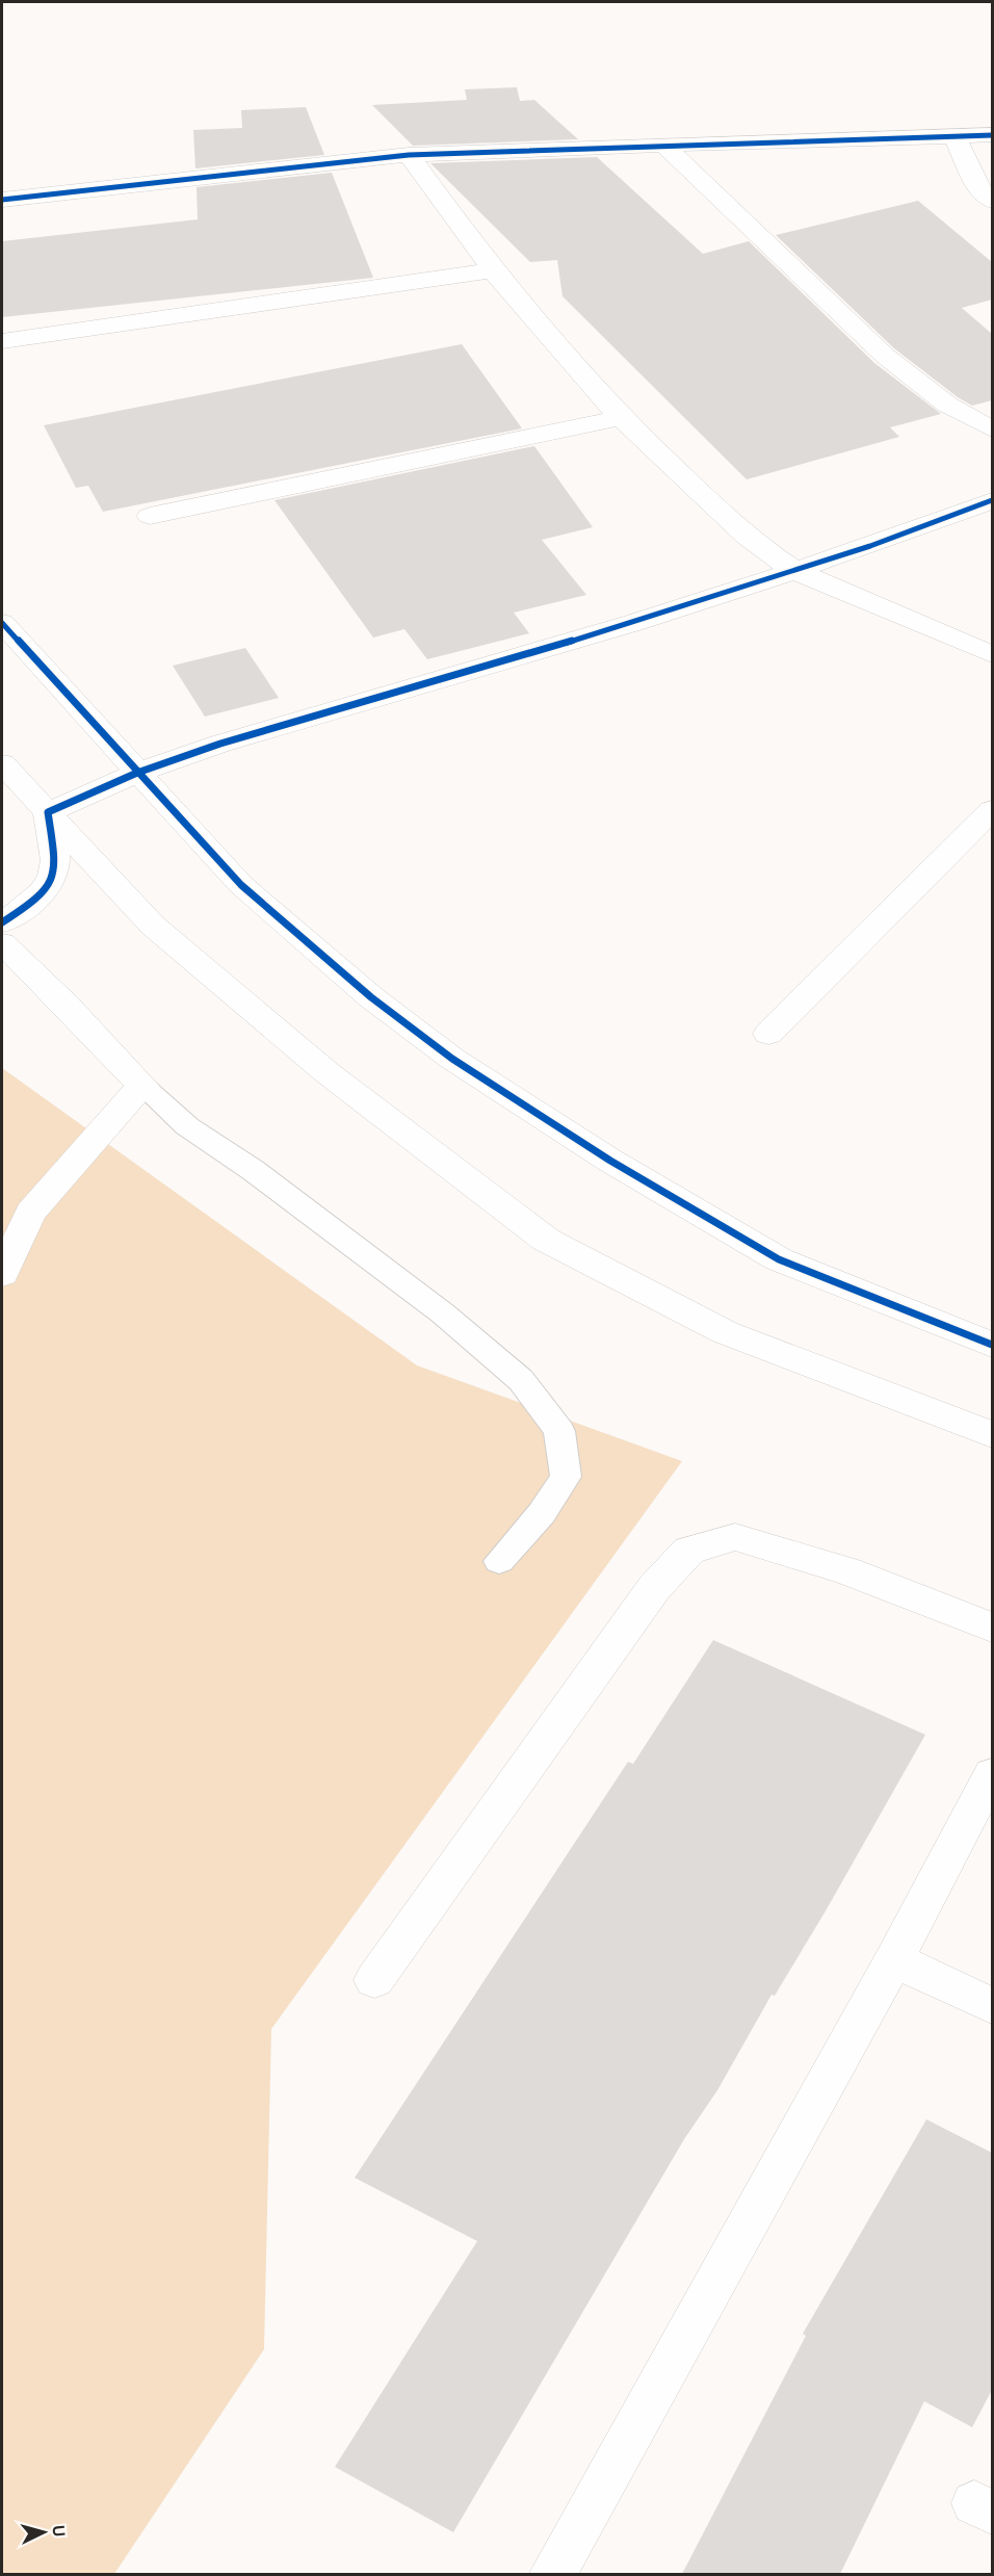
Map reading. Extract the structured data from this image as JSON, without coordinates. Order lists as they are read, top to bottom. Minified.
{"north":"right"}
